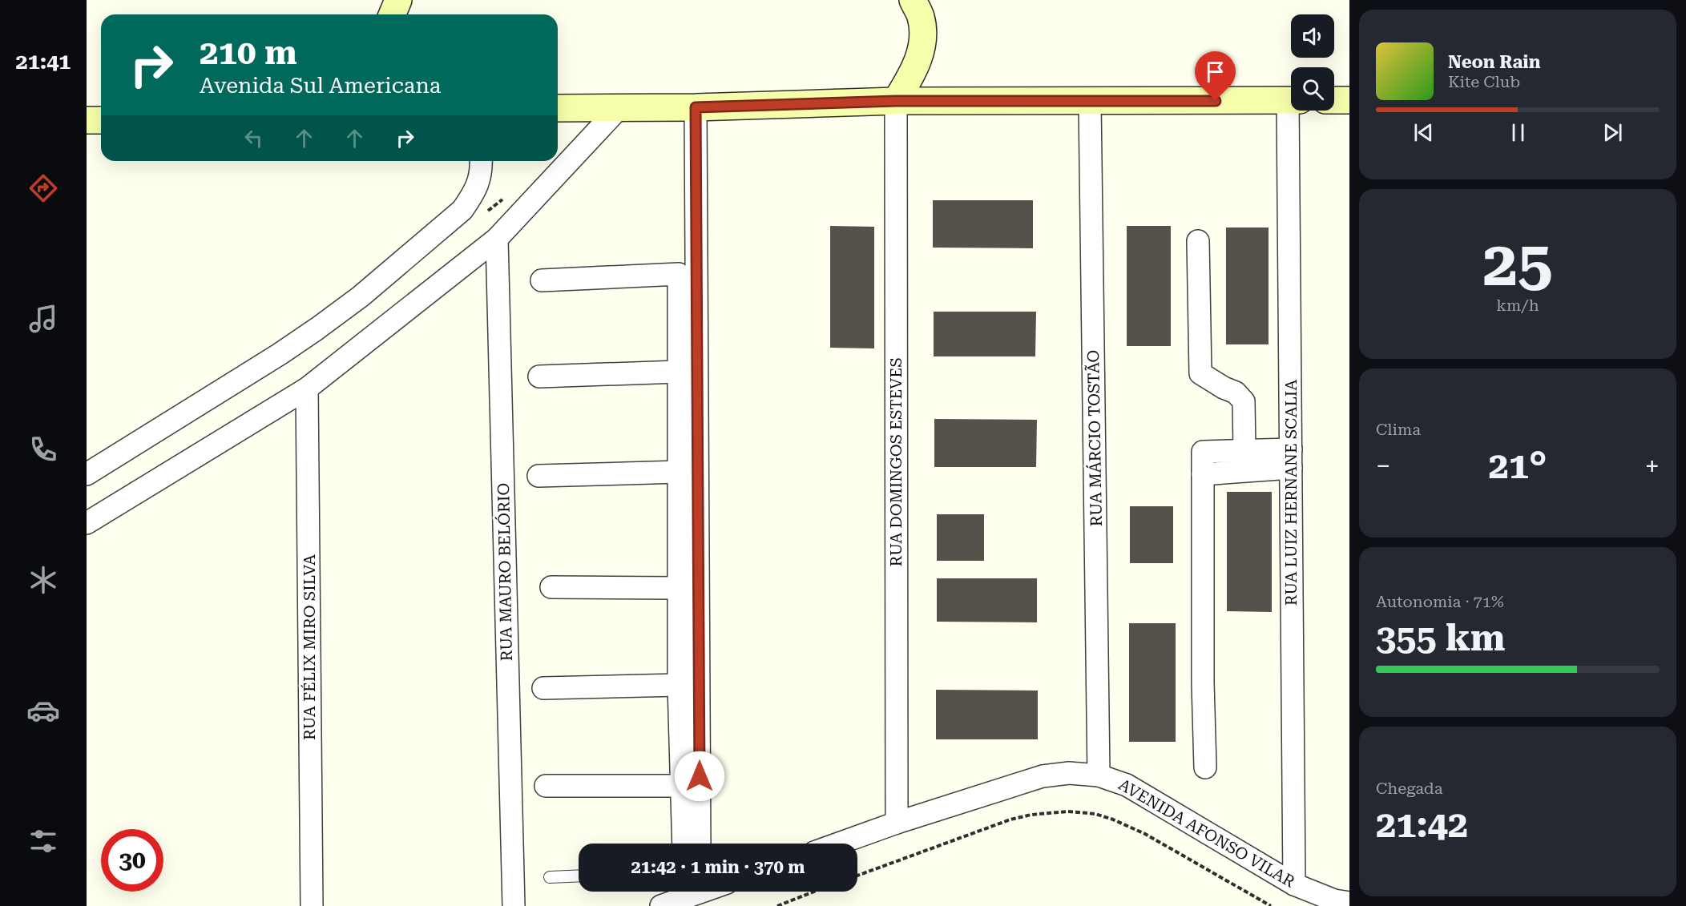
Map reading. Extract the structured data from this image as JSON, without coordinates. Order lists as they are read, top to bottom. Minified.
{"streets":{"street":["RUA MÁRCIO TOSTÃO","RUA DOMINGOS ESTEVES","RUA LUIZ HERNANE SCALIA","RUA MAURO BELÓRIO","RUA FÉLIX MIRO SILVA","AVENIDA AFONSO VILAR"]},"crossings":[["RUA MÁRCIO TOSTÃO","AVENIDA AFONSO VILAR"],["RUA DOMINGOS ESTEVES","AVENIDA AFONSO VILAR"],["RUA LUIZ HERNANE SCALIA","AVENIDA AFONSO VILAR"]],"page":{"tabs":"21:41","turn":["210 m","Avenida Sul Americana"],"song":["Neon Rain","Kite Club"],"tile":[["25","km/h"],"Clima",["Autonomia · 71%","355 km"],["Chegada","21:42"]],"heat":["−","21°","+"],"limit":"30","trip":"21:42 · 1 min · 370 m"}}
